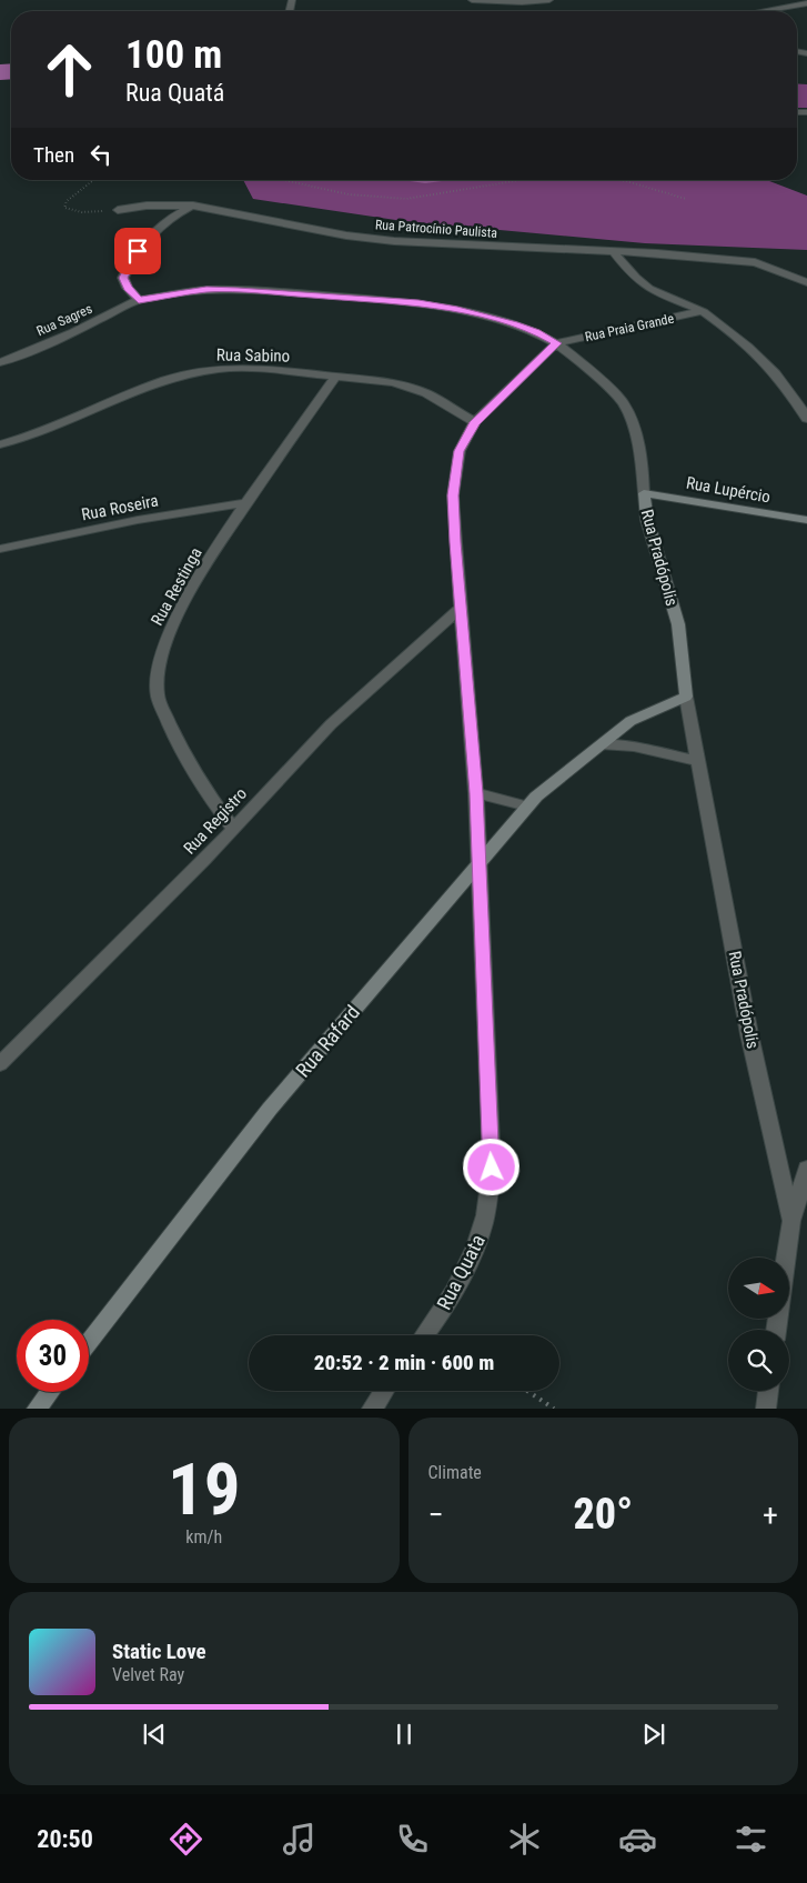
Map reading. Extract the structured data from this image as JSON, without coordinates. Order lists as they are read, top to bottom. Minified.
{"streets":{"street":["Rua Patrocínio Paulista","Rua Sagres","Rua Praia Grande","Rua Sabino","Rua Lupércio","Rua Roseira","Rua Pradópolis","Rua Restinga","Rua Registro","Rua Rafard","Rua Quata"]},"crossings":[["Rua Patrocínio Paulista","Rua Praia Grande"],["Rua Sagres","Rua Pradópolis"],["Rua Praia Grande","Rua Pradópolis"],["Rua Praia Grande","Rua Quata"],["Rua Sabino","Rua Restinga"],["Rua Sabino","Rua Quata"],["Rua Lupércio","Rua Pradópolis"],["Rua Roseira","Rua Restinga"],["Rua Pradópolis","Rua Rafard"],["Rua Pradópolis","Rua Quata"],["Rua Restinga","Rua Registro"],["Rua Registro","Rua Quata"],["Rua Rafard","Rua Quata"]],"north":"right","page":{"turn":["100 m","Rua Quatá"],"then":"Then","limit":"30","trip":"20:52 · 2 min · 600 m","tile":[["19","km/h"],"Climate"],"heat":["−","20°","+"],"song":["Static Love","Velvet Ray"],"tabs":"20:50"}}
